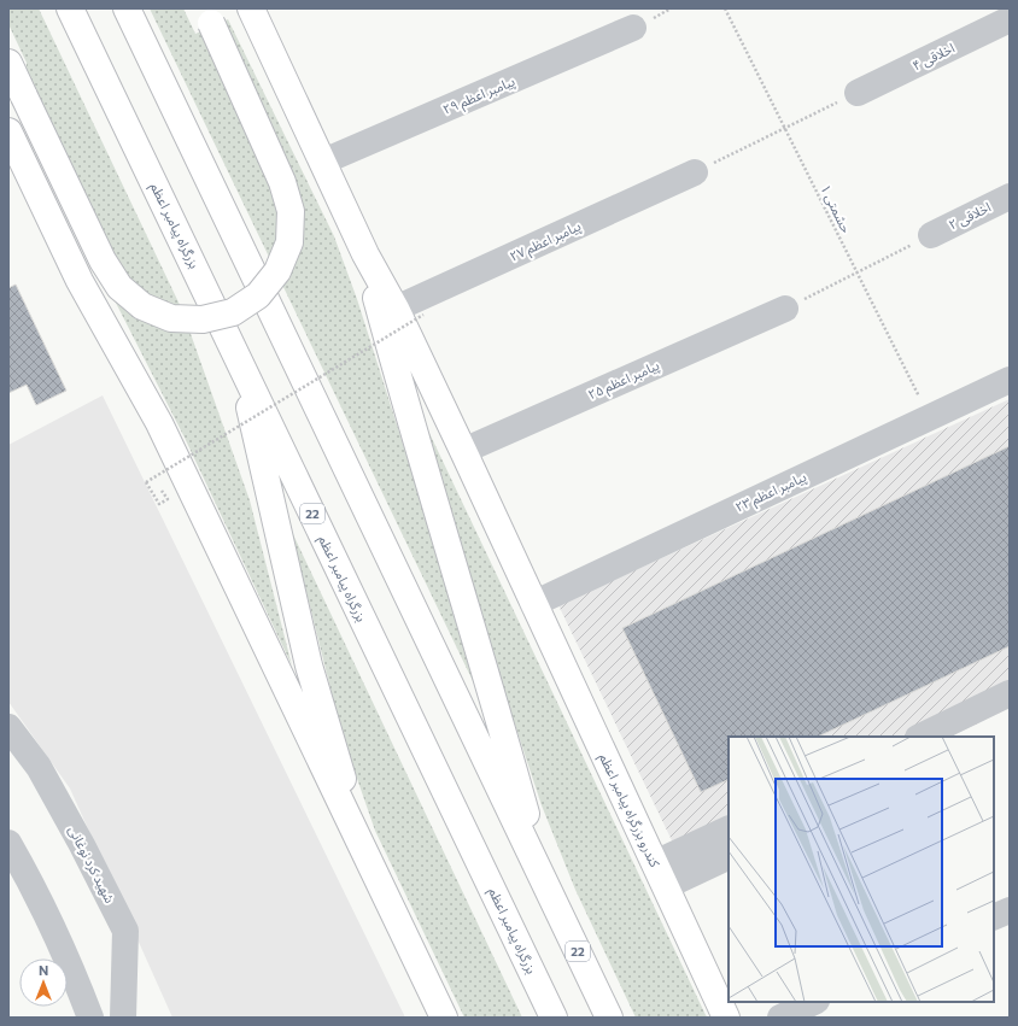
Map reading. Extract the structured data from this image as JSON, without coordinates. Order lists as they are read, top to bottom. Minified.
{"streets":{"highway":["بزرگراه پیامبر اعظم","22","کندرو بزرگراه پیامبر اعظم"],"street":["اخلاقی ۴","پیامبر اعظم ۲۹","اخلاقی ۲","پیامبر اعظم ۲۷","پیامبر اعظم ۲۵","پیامبر اعظم ۲۳","شهید کرد نوغانی"],"path":["حشمتی ۱"]},"crossings":[["حشمتی ۱","پیامبر اعظم ۲۳"],["پیامبر اعظم ۲۷","کندرو بزرگراه پیامبر اعظم"],["پیامبر اعظم ۲۵","کندرو بزرگراه پیامبر اعظم"],["پیامبر اعظم ۲۳","کندرو بزرگراه پیامبر اعظم"]],"north":"top"}
